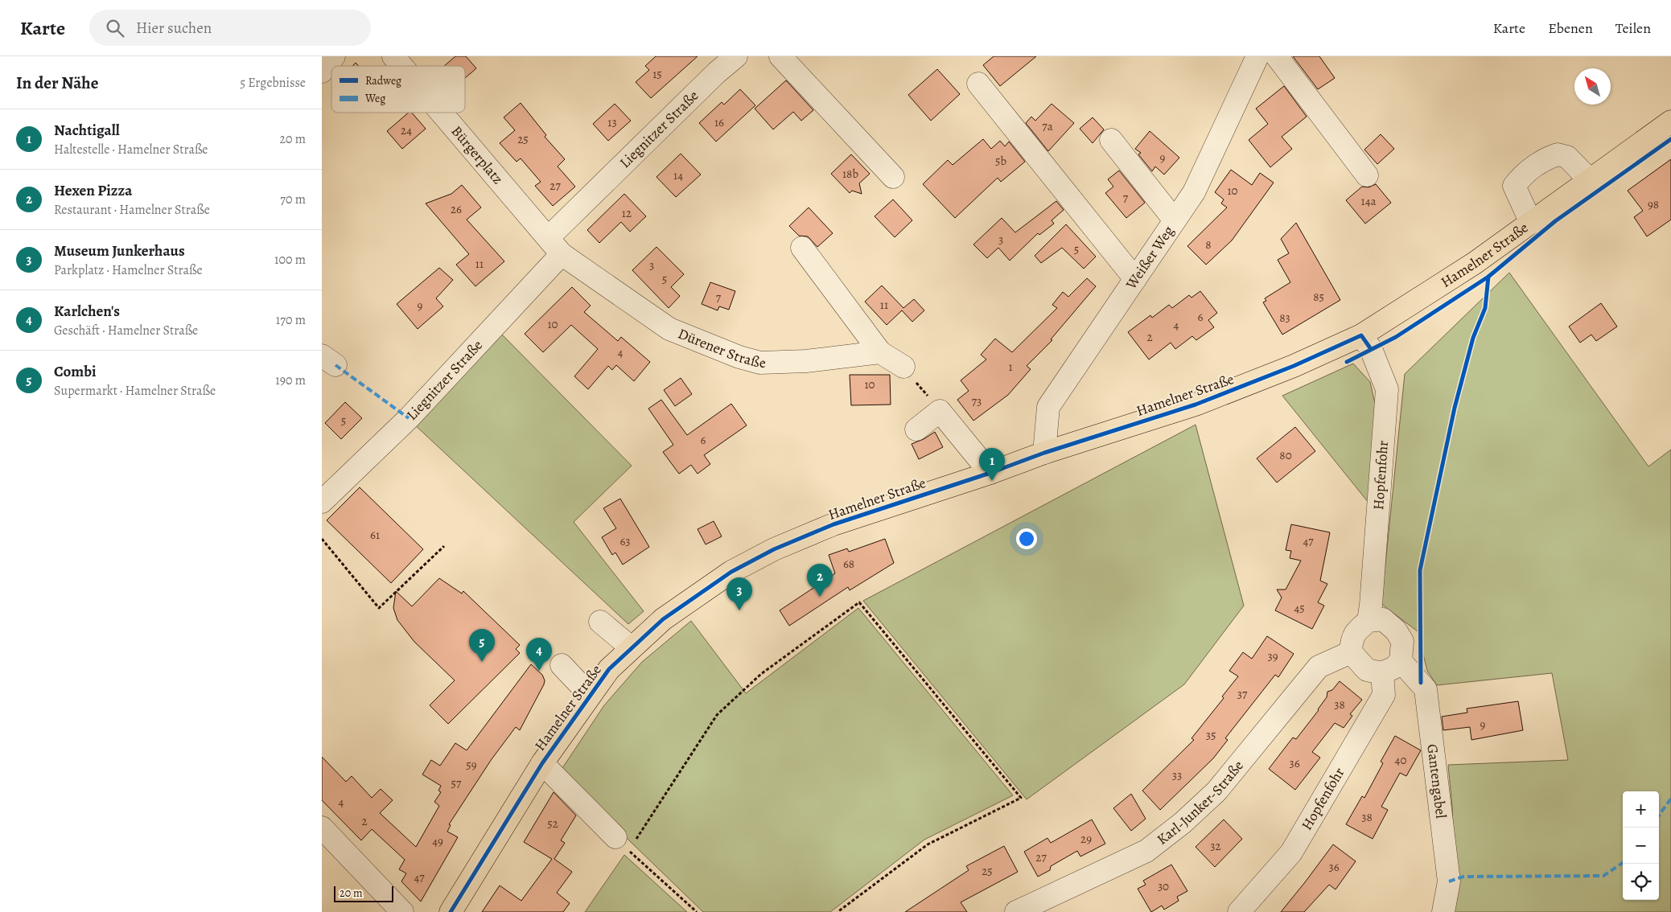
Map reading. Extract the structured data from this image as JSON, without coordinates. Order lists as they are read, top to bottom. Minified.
{"streets":{"main road":["Hamelner Straße"],"street":["Liegnitzer Straße","Bürgerplatz","Weißer Weg","Dürener Straße","Hopfenfohr","Gantengabel","Karl-Junker-Straße"]},"crossings":[["Liegnitzer Straße","Bürgerplatz"],["Liegnitzer Straße","Dürener Straße"],["Bürgerplatz","Dürener Straße"],["Hamelner Straße","Weißer Weg"],["Hamelner Straße","Hopfenfohr"],["Hopfenfohr","Gantengabel"],["Hopfenfohr","Karl-Junker-Straße"],["Gantengabel","Karl-Junker-Straße"]],"house_numbers":["15","13","16","7a","24","25","9","5b","18b","14","27","10","7","14a","98","26","12","3","8","5","11","3","5","85","7","11","9","6","83","10","4","2","4","1","10","73","5","6","80","61","63","47","68","45","39","37","38","9","35","40","36","59","33","57","4","38","2","52","29","49","32","27","36","25","47","30"],"legend":["Radweg","Weg"],"scale_bar":"20 m","north":"top left","page":{"header":"Karte","search":"Hier suchen","nav":["Karte","Ebenen","Teilen"],"heading":["In der Nähe","5 Ergebnisse"],"list":[{"mark":"1","name":"Nachtigall","note":"Haltestelle · Hamelner Straße","value":"20 m"},{"mark":"2","name":"Hexen Pizza","note":"Restaurant · Hamelner Straße","value":"70 m"},{"mark":"3","name":"Museum Junkerhaus","note":"Parkplatz · Hamelner Straße","value":"100 m"},{"mark":"4","name":"Karlchen's","note":"Geschäft · Hamelner Straße","value":"170 m"},{"mark":"5","name":"Combi","note":"Supermarkt · Hamelner Straße","value":"190 m"}],"pins":["1","2","3","5","4"],"map_buttons":["+","−"],"scale":"20 m"}}
